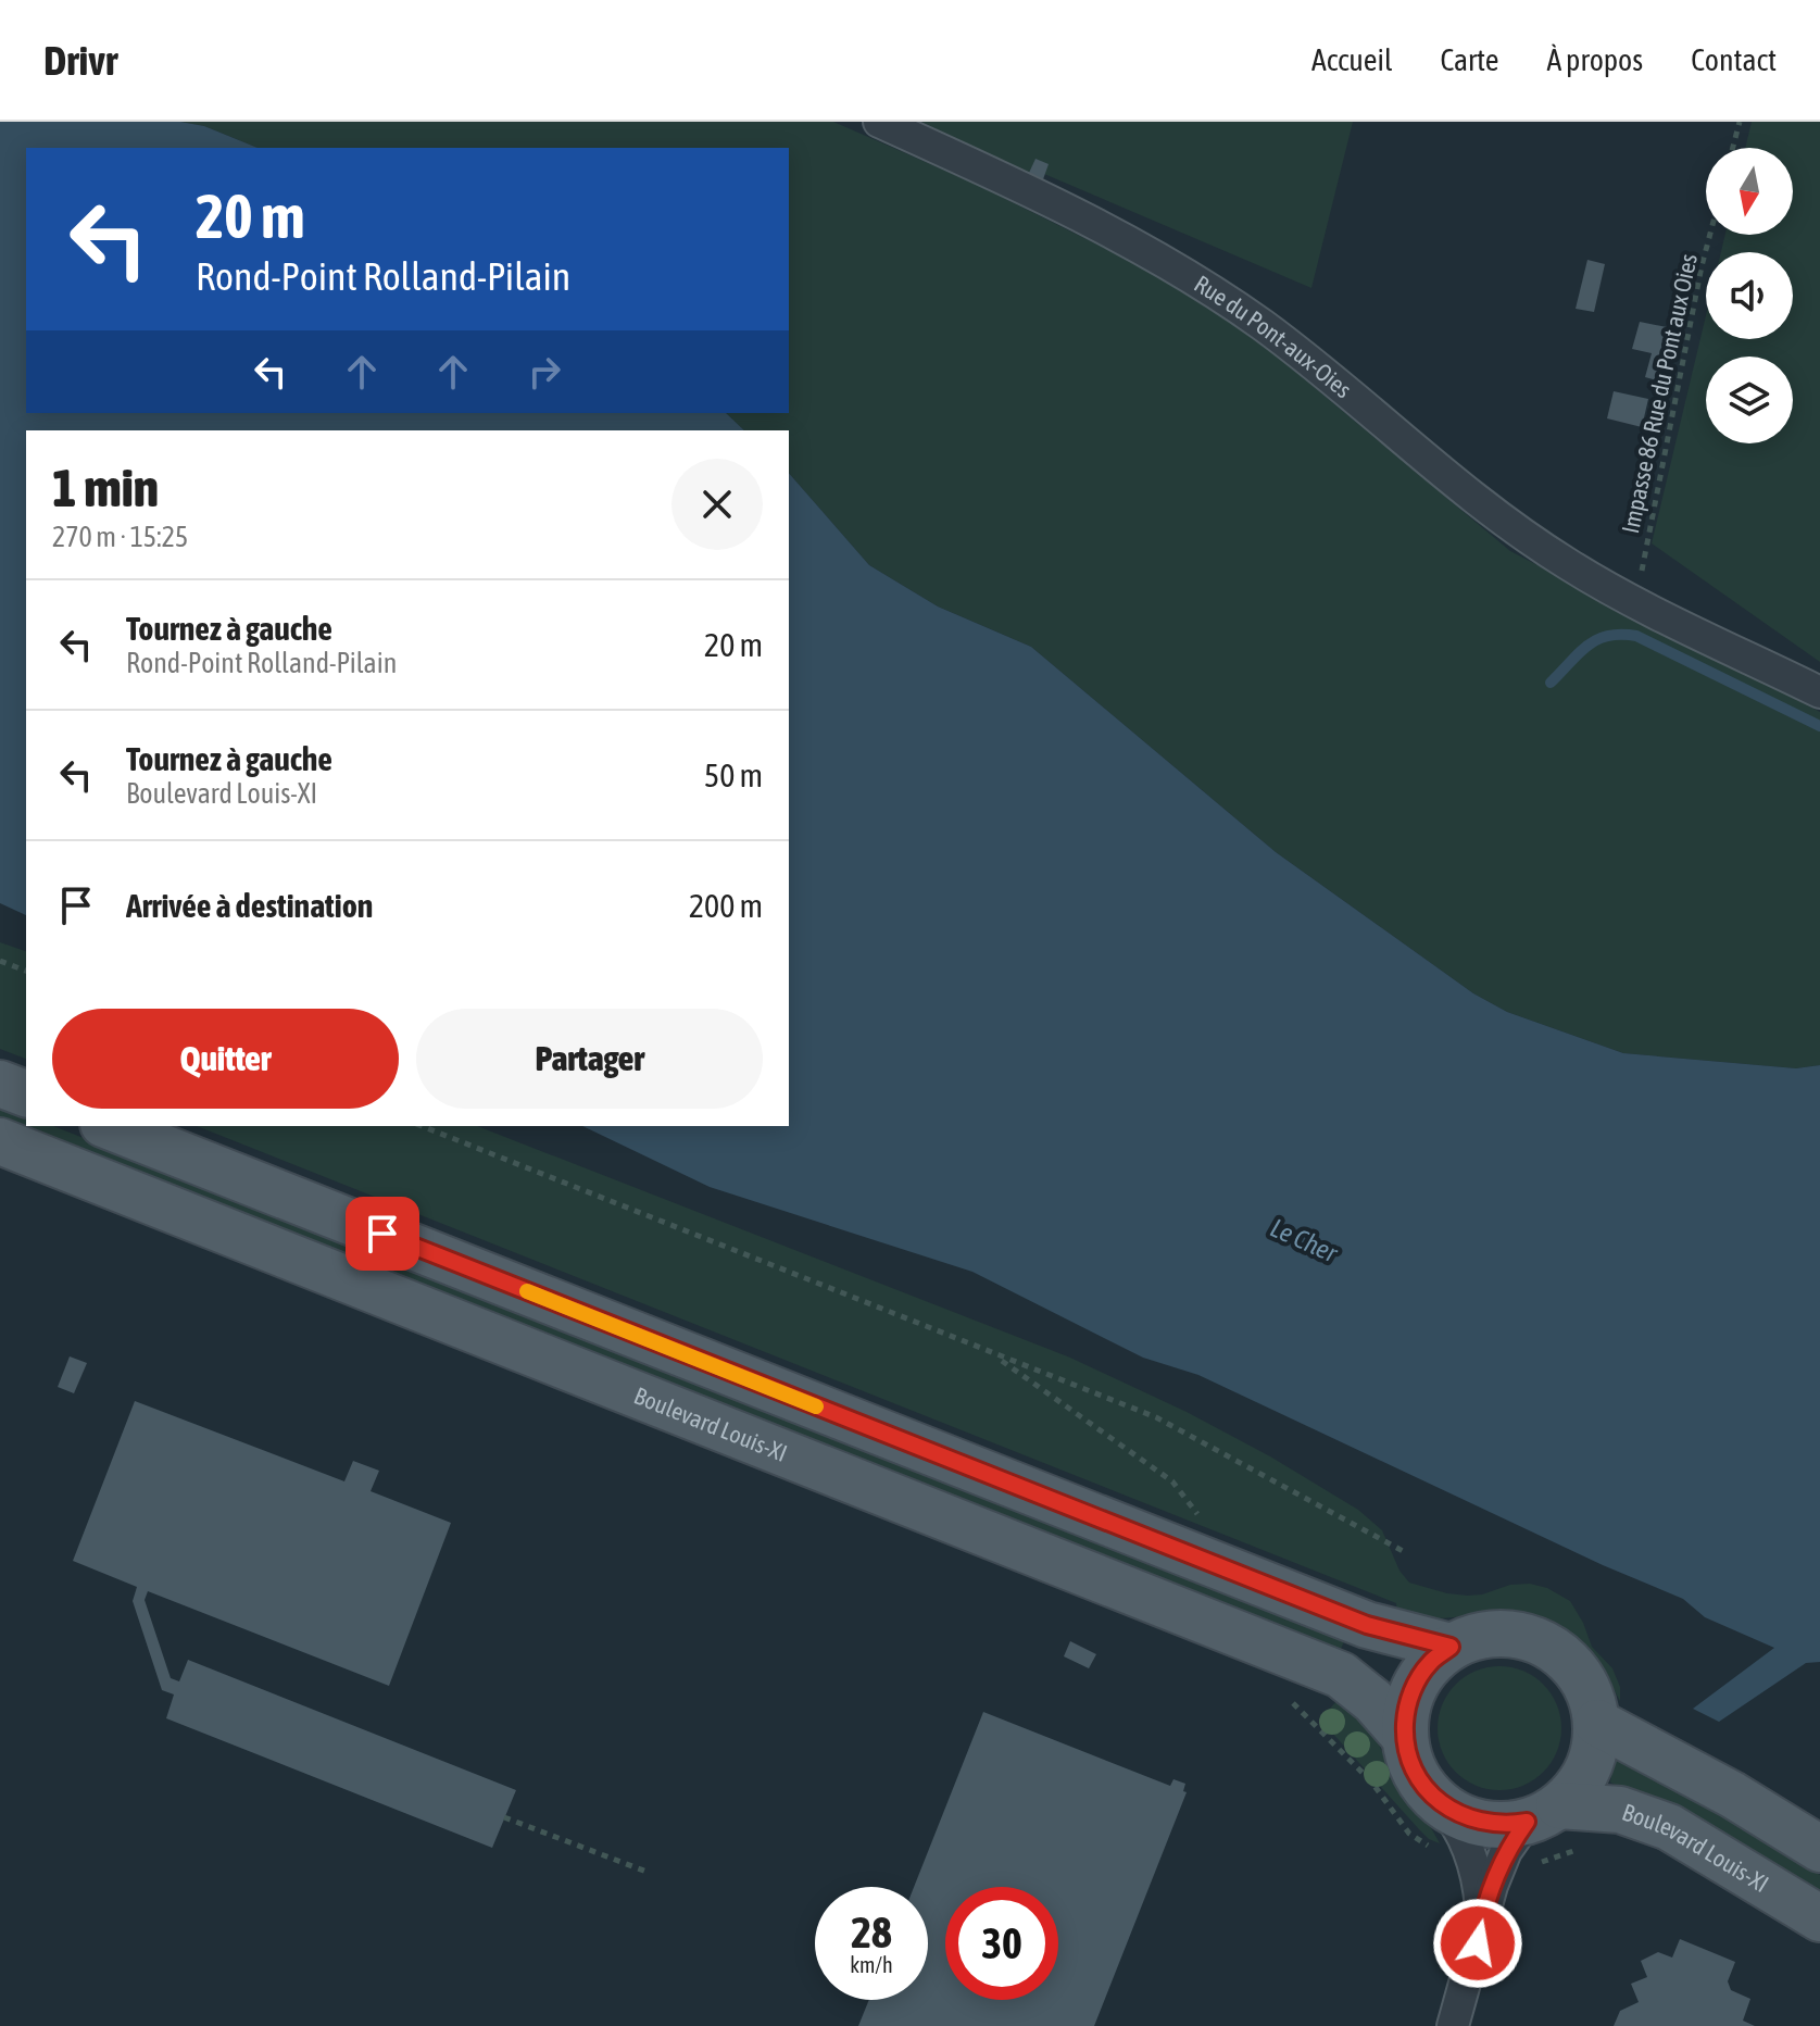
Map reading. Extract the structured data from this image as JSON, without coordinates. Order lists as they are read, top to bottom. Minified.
{"streets":{"main road":["Boulevard Louis-XI"],"street":["Rue du Pont-aux-Oies"],"path":["Impasse 86 Rue du Pont aux Oies"]},"crossings":[["Rue du Pont-aux-Oies","Impasse 86 Rue du Pont aux Oies"]],"water":["Le Cher"],"north":"bottom","page":{"header":"Drivr","nav":["Accueil","Carte","À propos","Contact"],"turn":["20 m","Rond-Point Rolland-Pilain"],"heading":["1 min","270 m · 15:25"],"list":[{"name":"Tournez à gauche","note":"Rond-Point Rolland-Pilain","value":"20 m"},{"name":"Tournez à gauche","note":"Boulevard Louis-XI","value":"50 m"},{"name":"Arrivée à destination","value":"200 m"}],"buttons":["Quitter","Partager"],"speed":"28 km/h","limit":"30"}}
